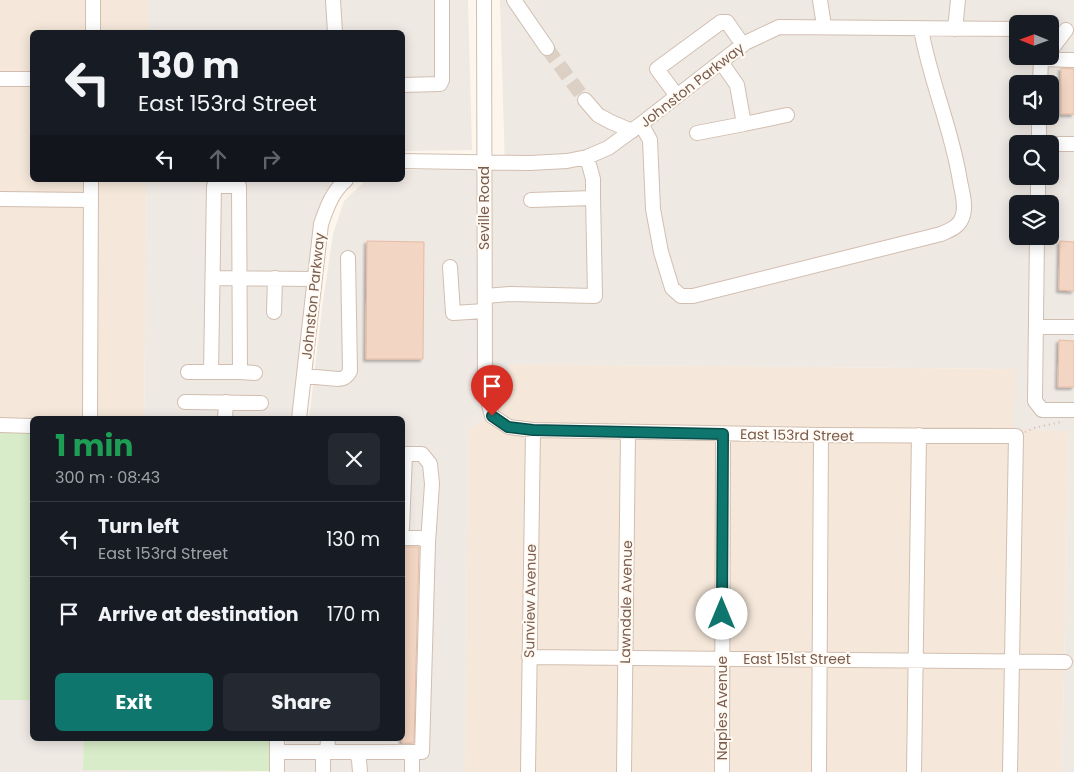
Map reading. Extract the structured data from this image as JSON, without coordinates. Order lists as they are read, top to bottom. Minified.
{"streets":{"street":["Johnston Parkway","Seville Road","East 153rd Street","Sunview Avenue","Lawndale Avenue","East 151st Street","Naples Avenue"]},"crossings":[["Johnston Parkway","Seville Road"],["Seville Road","East 153rd Street"],["East 153rd Street","Sunview Avenue"],["East 153rd Street","Lawndale Avenue"],["East 153rd Street","Naples Avenue"],["Sunview Avenue","East 151st Street"],["Lawndale Avenue","East 151st Street"],["East 151st Street","Naples Avenue"]],"north":"left","page":{"turn":["130 m","East 153rd Street"],"heading":["1 min","300 m · 08:43"],"list":[{"name":"Turn left","note":"East 153rd Street","value":"130 m"},{"name":"Arrive at destination","value":"170 m"}],"buttons":["Exit","Share"]}}
